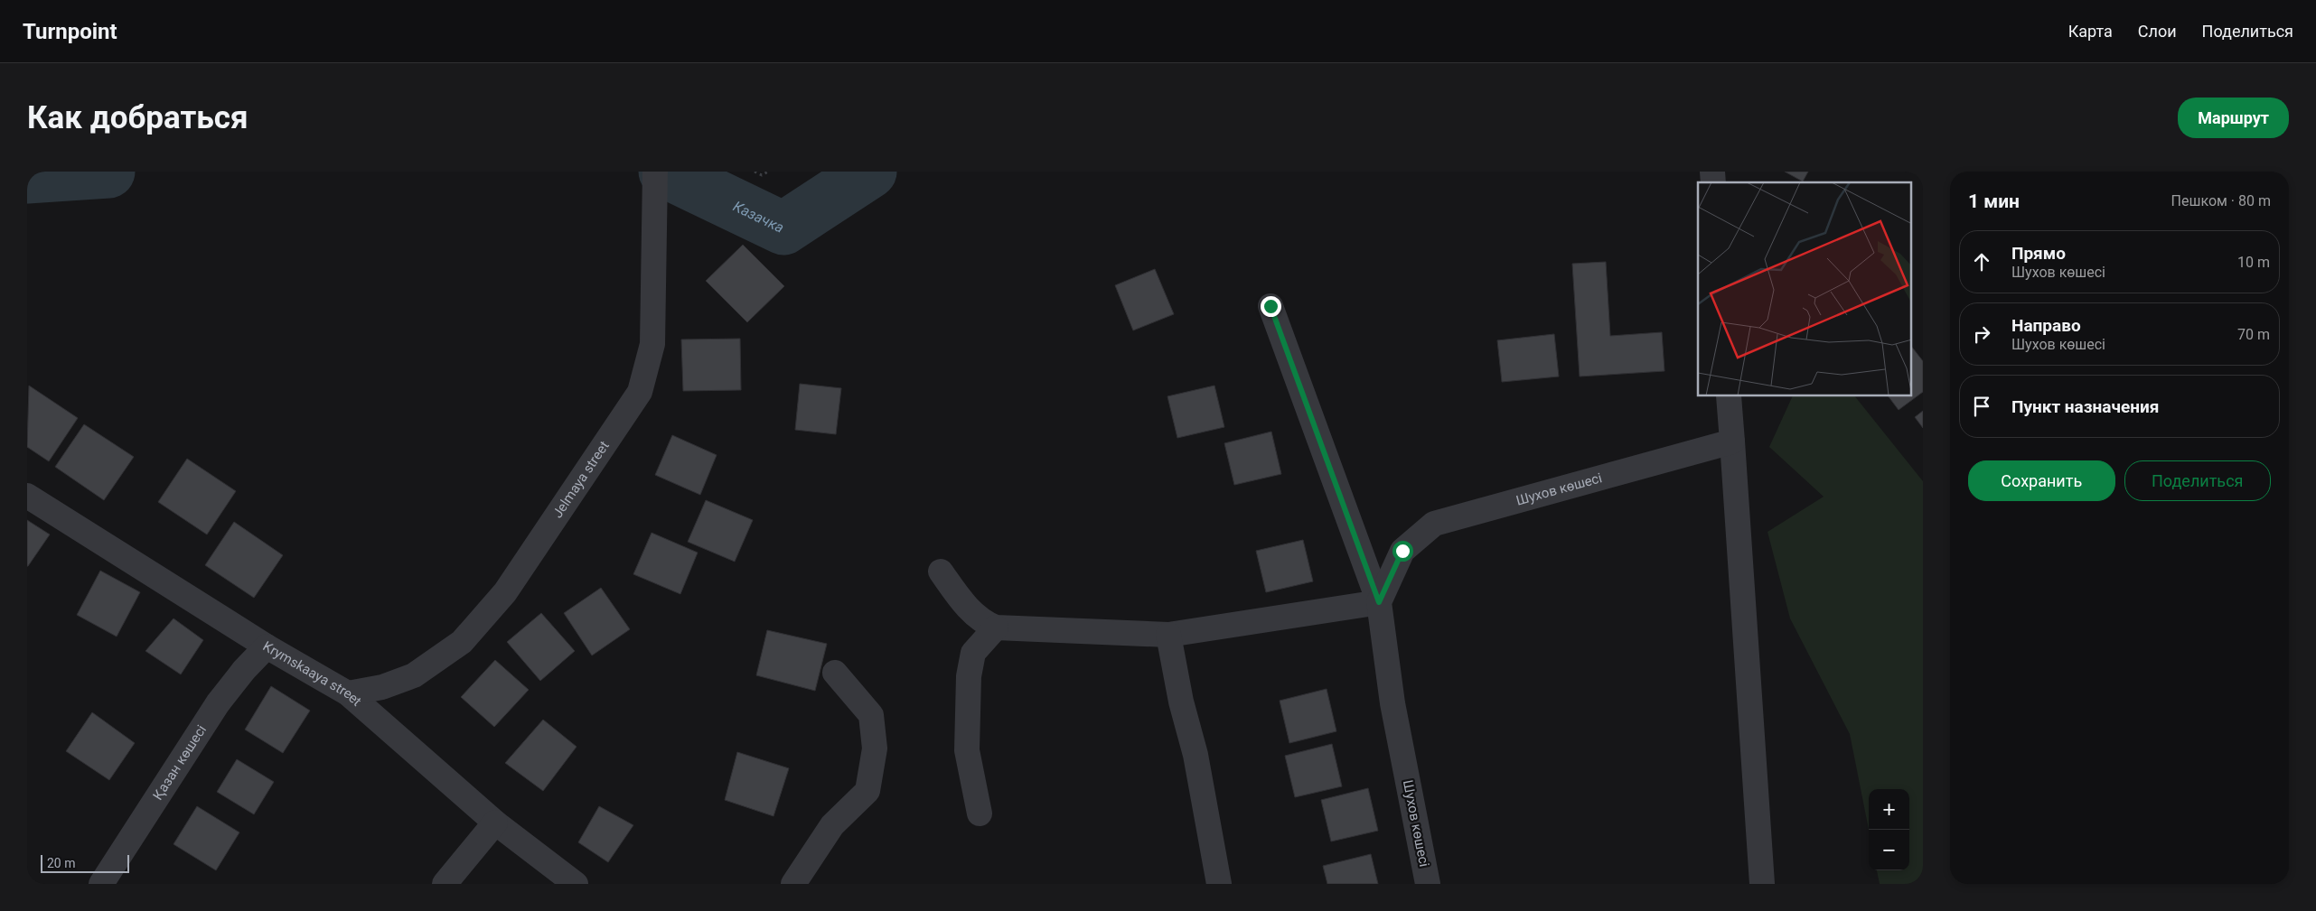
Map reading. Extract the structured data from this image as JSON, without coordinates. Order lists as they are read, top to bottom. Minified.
{"streets":{"street":["Jelmaya street","Шухов көшесі","Krymskaaya street","Қазан көшесі"]},"crossings":[["Jelmaya street","Krymskaaya street"],["Krymskaaya street","Қазан көшесі"]],"water":["Казачка"],"scale_bar":"20 m","page":{"header":"Turnpoint","nav":["Карта","Слои","Поделиться"],"buttons":["Маршрут",["Сохранить","Поделиться"]],"title":"Как добраться","heading":["1 мин","Пешком · 80 m"],"list":[["Прямо","Шухов көшесі","10 m"],["Направо","Шухов көшесі","70 m"],"Пункт назначения"],"map_buttons":["+","−"],"scale":"20 m"}}
